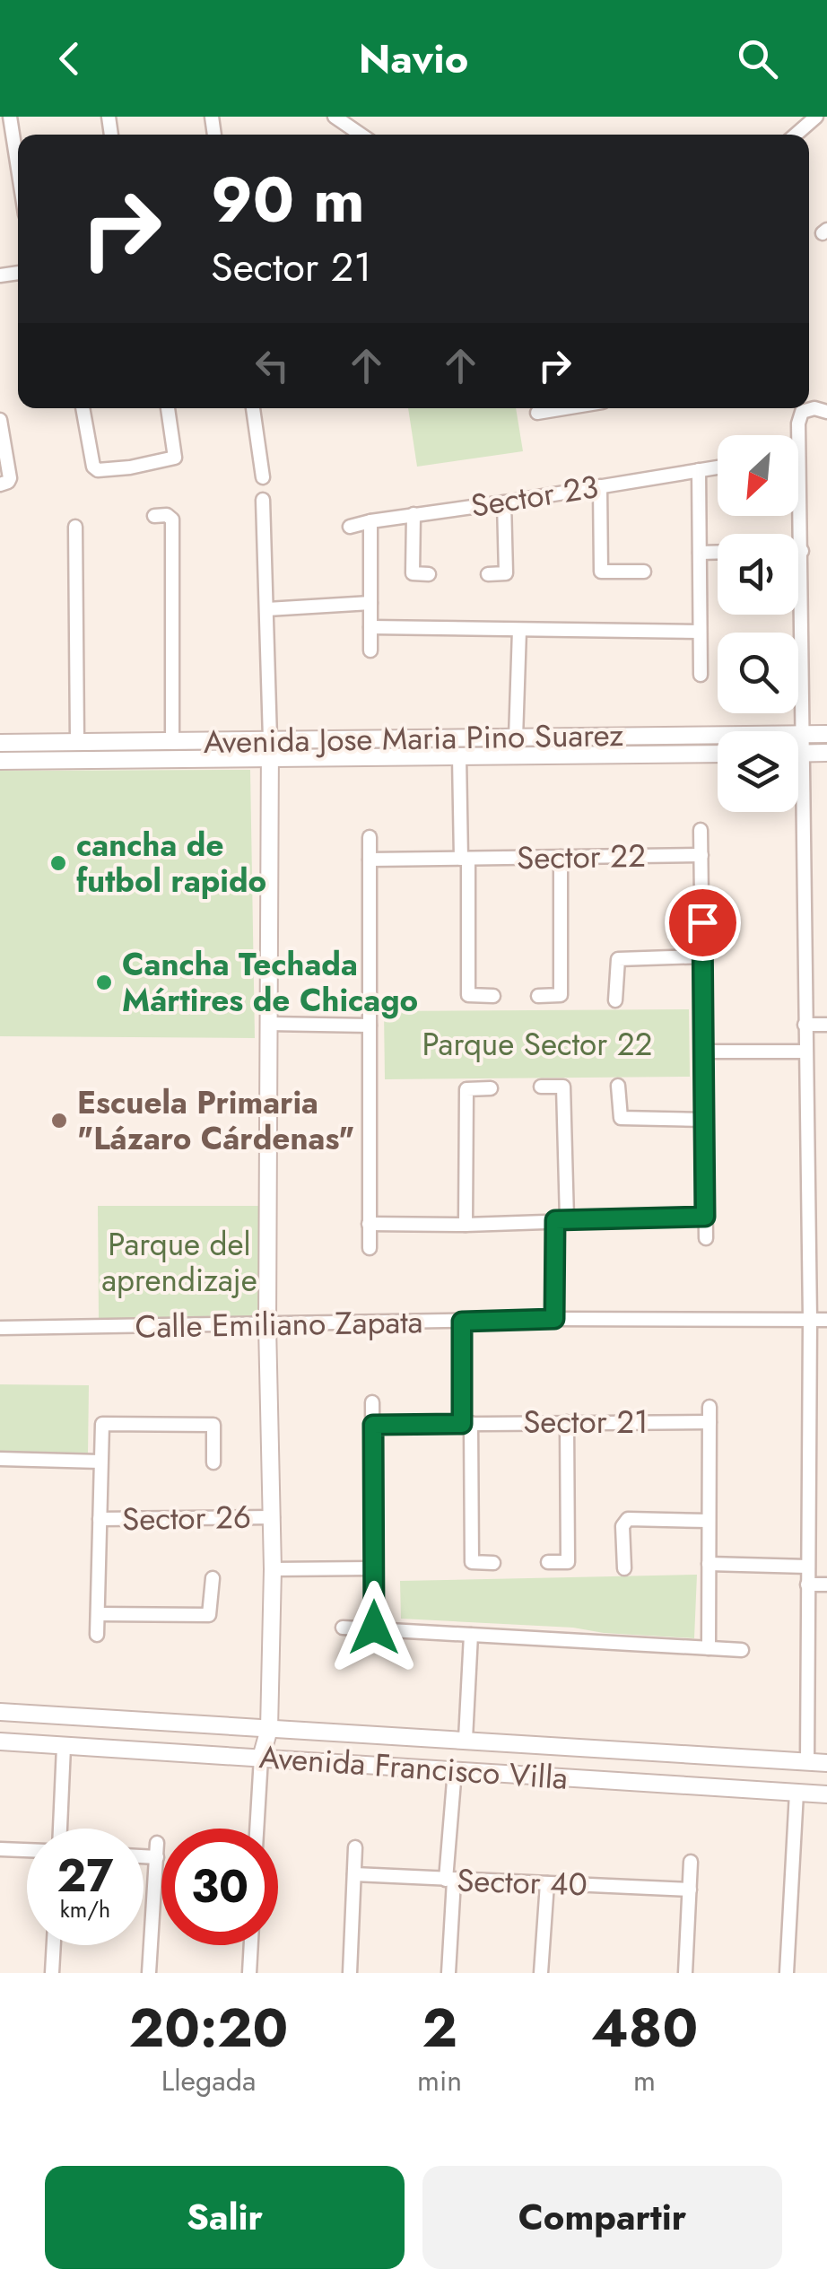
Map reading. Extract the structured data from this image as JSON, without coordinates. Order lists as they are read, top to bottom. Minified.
{"streets":{"street":["Sector 23","Avenida Jose Maria Pino Suarez","Sector 22","Calle Emiliano Zapata","Sector 21","Sector 26","Avenida Francisco Villa","Sector 40"]},"parks":["Parque Sector 22","Parque del aprendizaje"],"places":["cancha de futbol rapido","Cancha Techada Mártires de Chicago","Escuela Primaria \"Lázaro Cárdenas\""],"north":"bottom left","page":{"header":"Navio","turn":["90 m","Sector 21"],"speed":"27 km/h","limit":"30","eta":["20:20","Llegada","2","min","480","m"],"buttons":["Salir","Compartir"]}}
